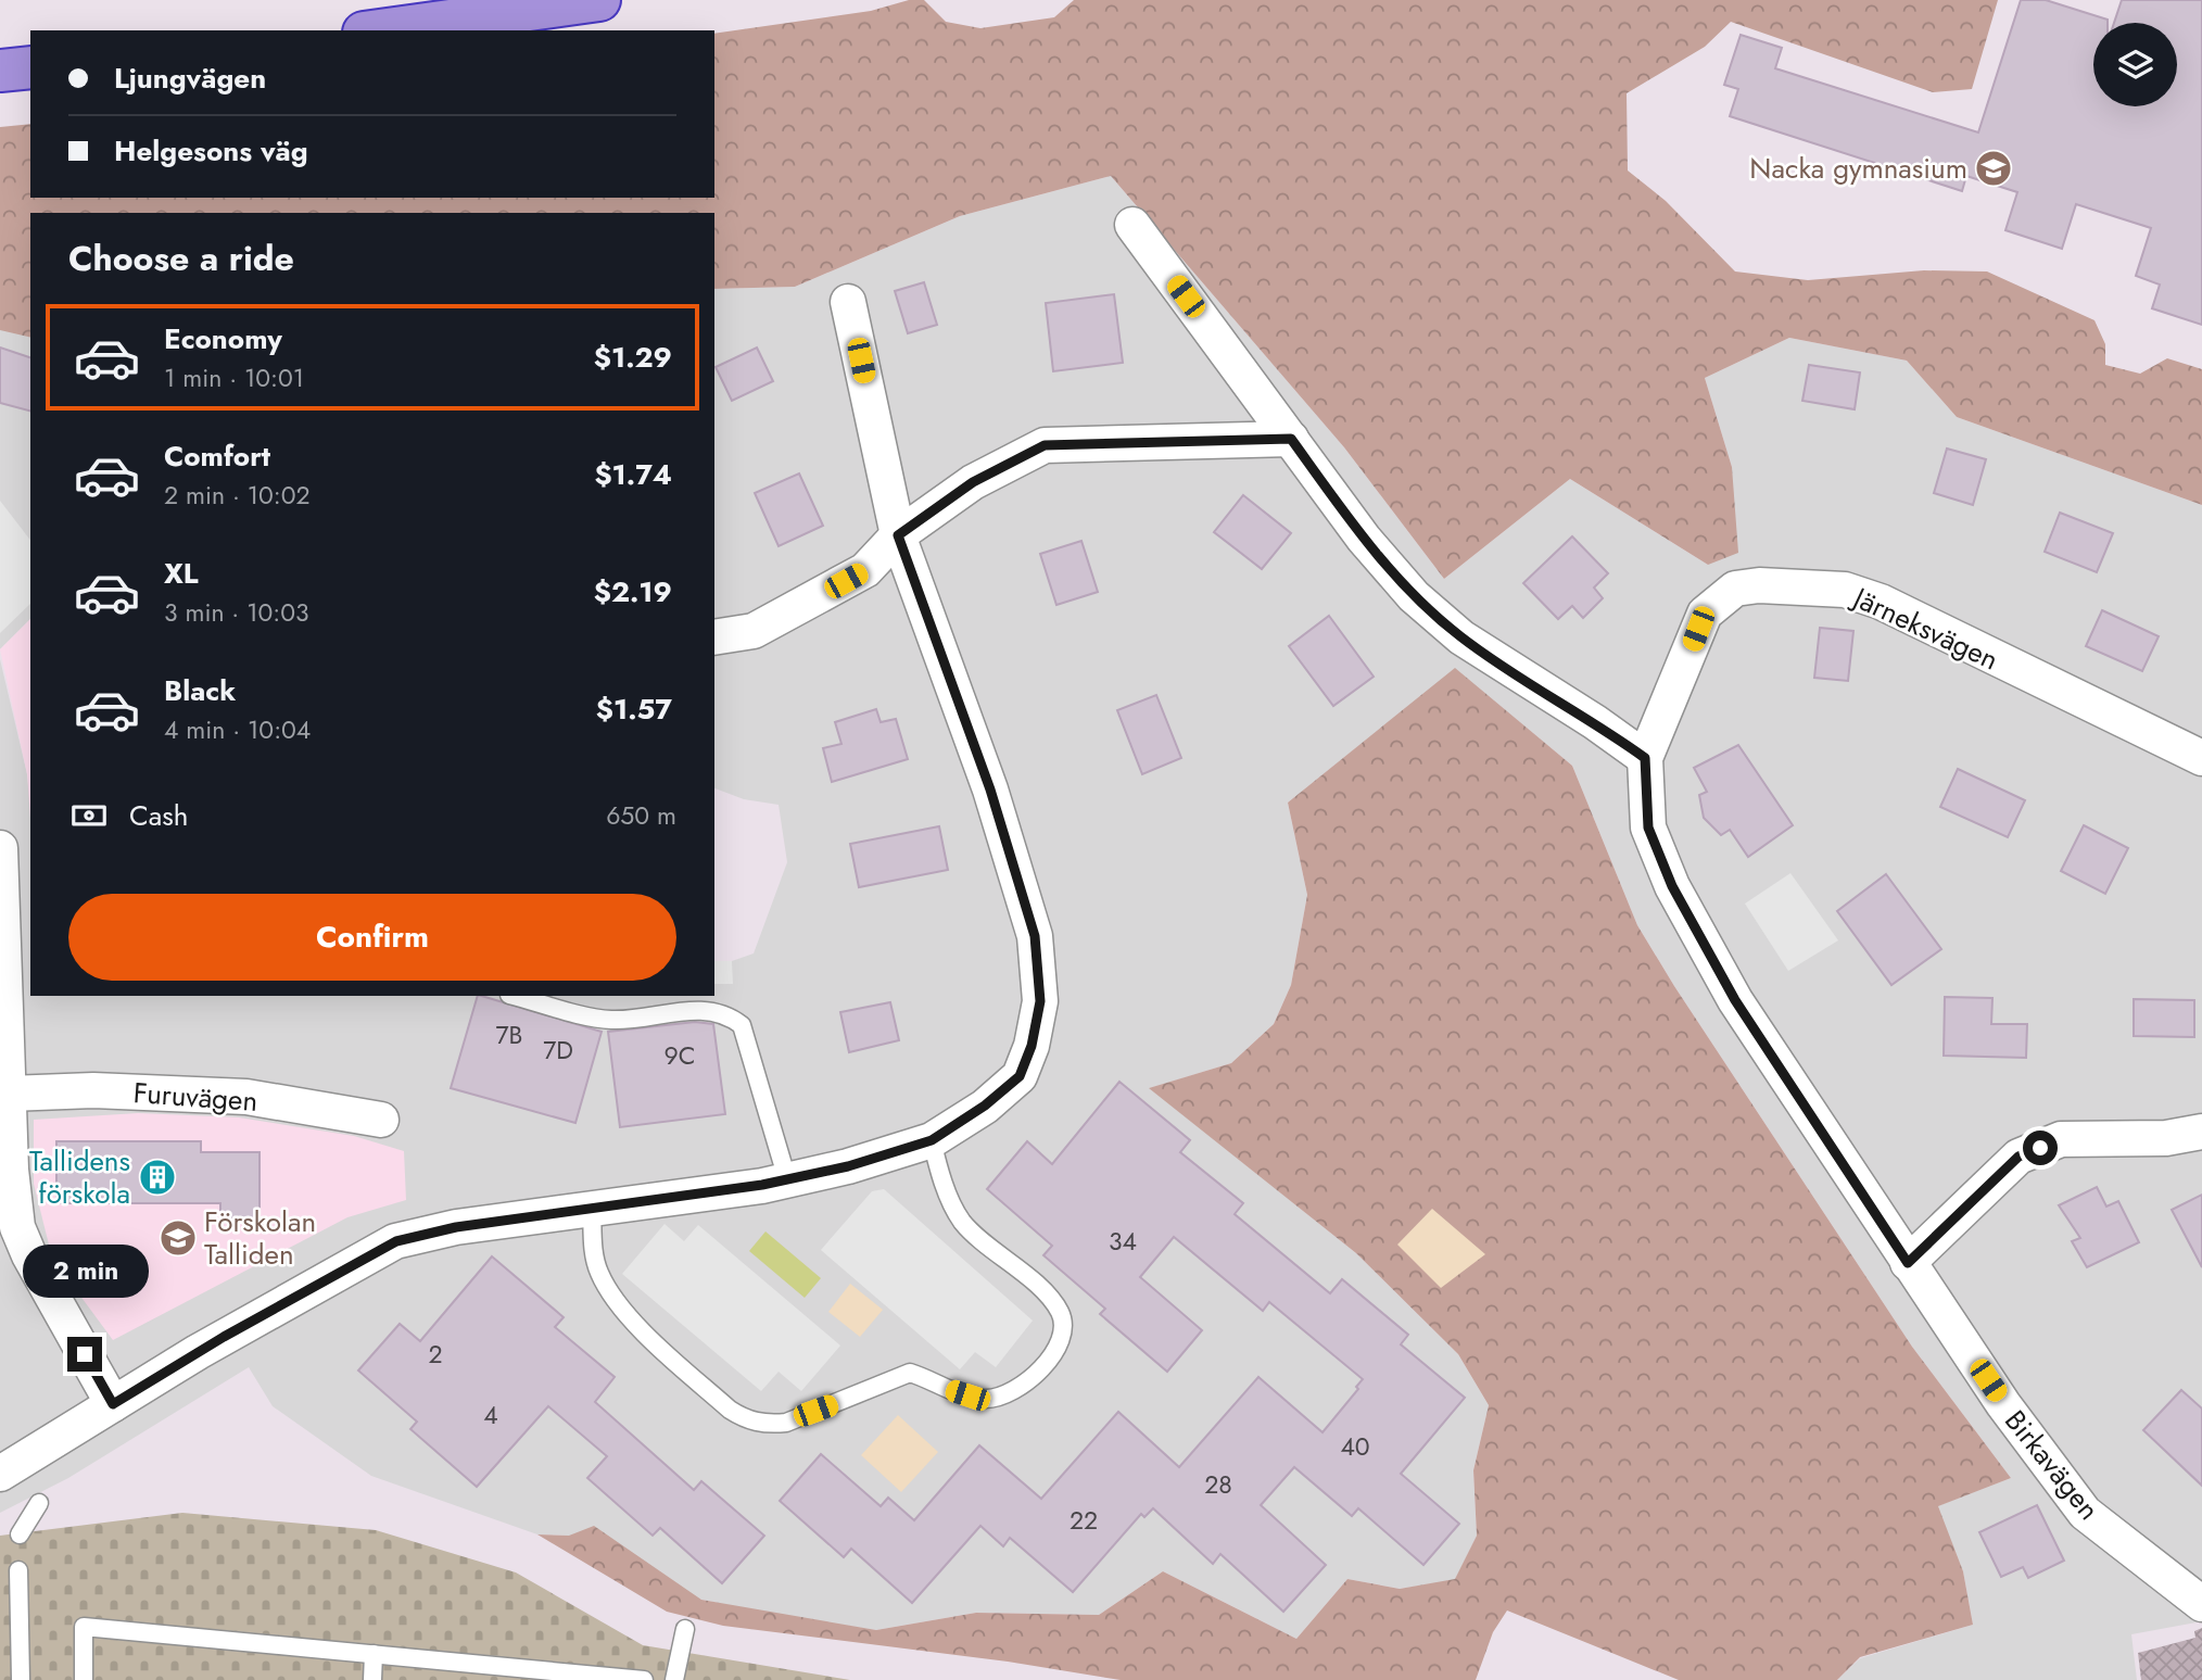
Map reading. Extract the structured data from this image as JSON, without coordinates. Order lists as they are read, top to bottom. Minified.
{"streets":{"street":["Järneksvägen","Furuvägen","Birkavägen"]},"crossings":[["Järneksvägen","Birkavägen"]],"places":{"school or university":["Nacka gymnasium","Förskolan Talliden"],"building":["Tallidens förskola"]},"house_numbers":["7B","7D","9C","34","2","4","40","28","22"],"page":{"banner":["Ljungvägen","Helgesons väg"],"heading":"Choose a ride","list":[{"name":"Economy","note":"1 min · 10:01","value":"$1.29"},{"name":"Comfort","note":"2 min · 10:02","value":"$1.74"},{"name":"XL","note":"3 min · 10:03","value":"$2.19"},{"name":"Black","note":"4 min · 10:04","value":"$1.57"}],"pay":["Cash","650 m"],"buttons":"Confirm","bubble":"2 min"}}
